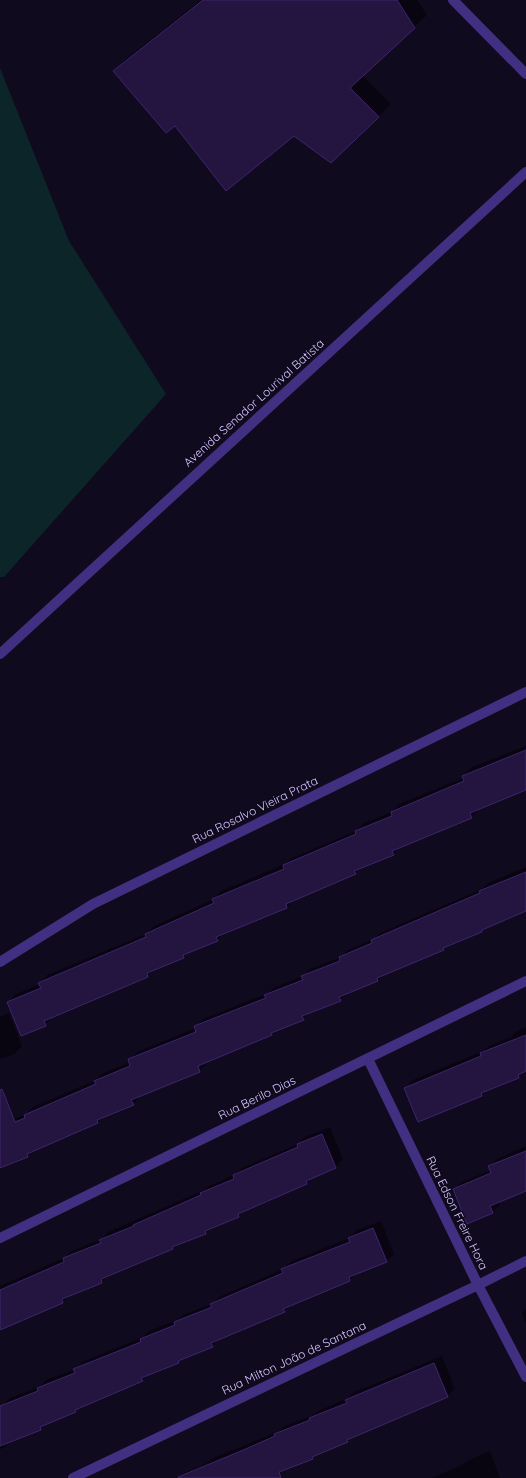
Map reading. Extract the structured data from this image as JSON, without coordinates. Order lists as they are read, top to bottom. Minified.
{"streets":{"street":["Avenida Senador Lourival Batista","Rua Rosalvo Vieira Prata","Rua Berilo Dias","Rua Edson Freire Hora","Rua Milton João de Santana"]},"crossings":[["Rua Berilo Dias","Rua Edson Freire Hora"],["Rua Edson Freire Hora","Rua Milton João de Santana"]]}
